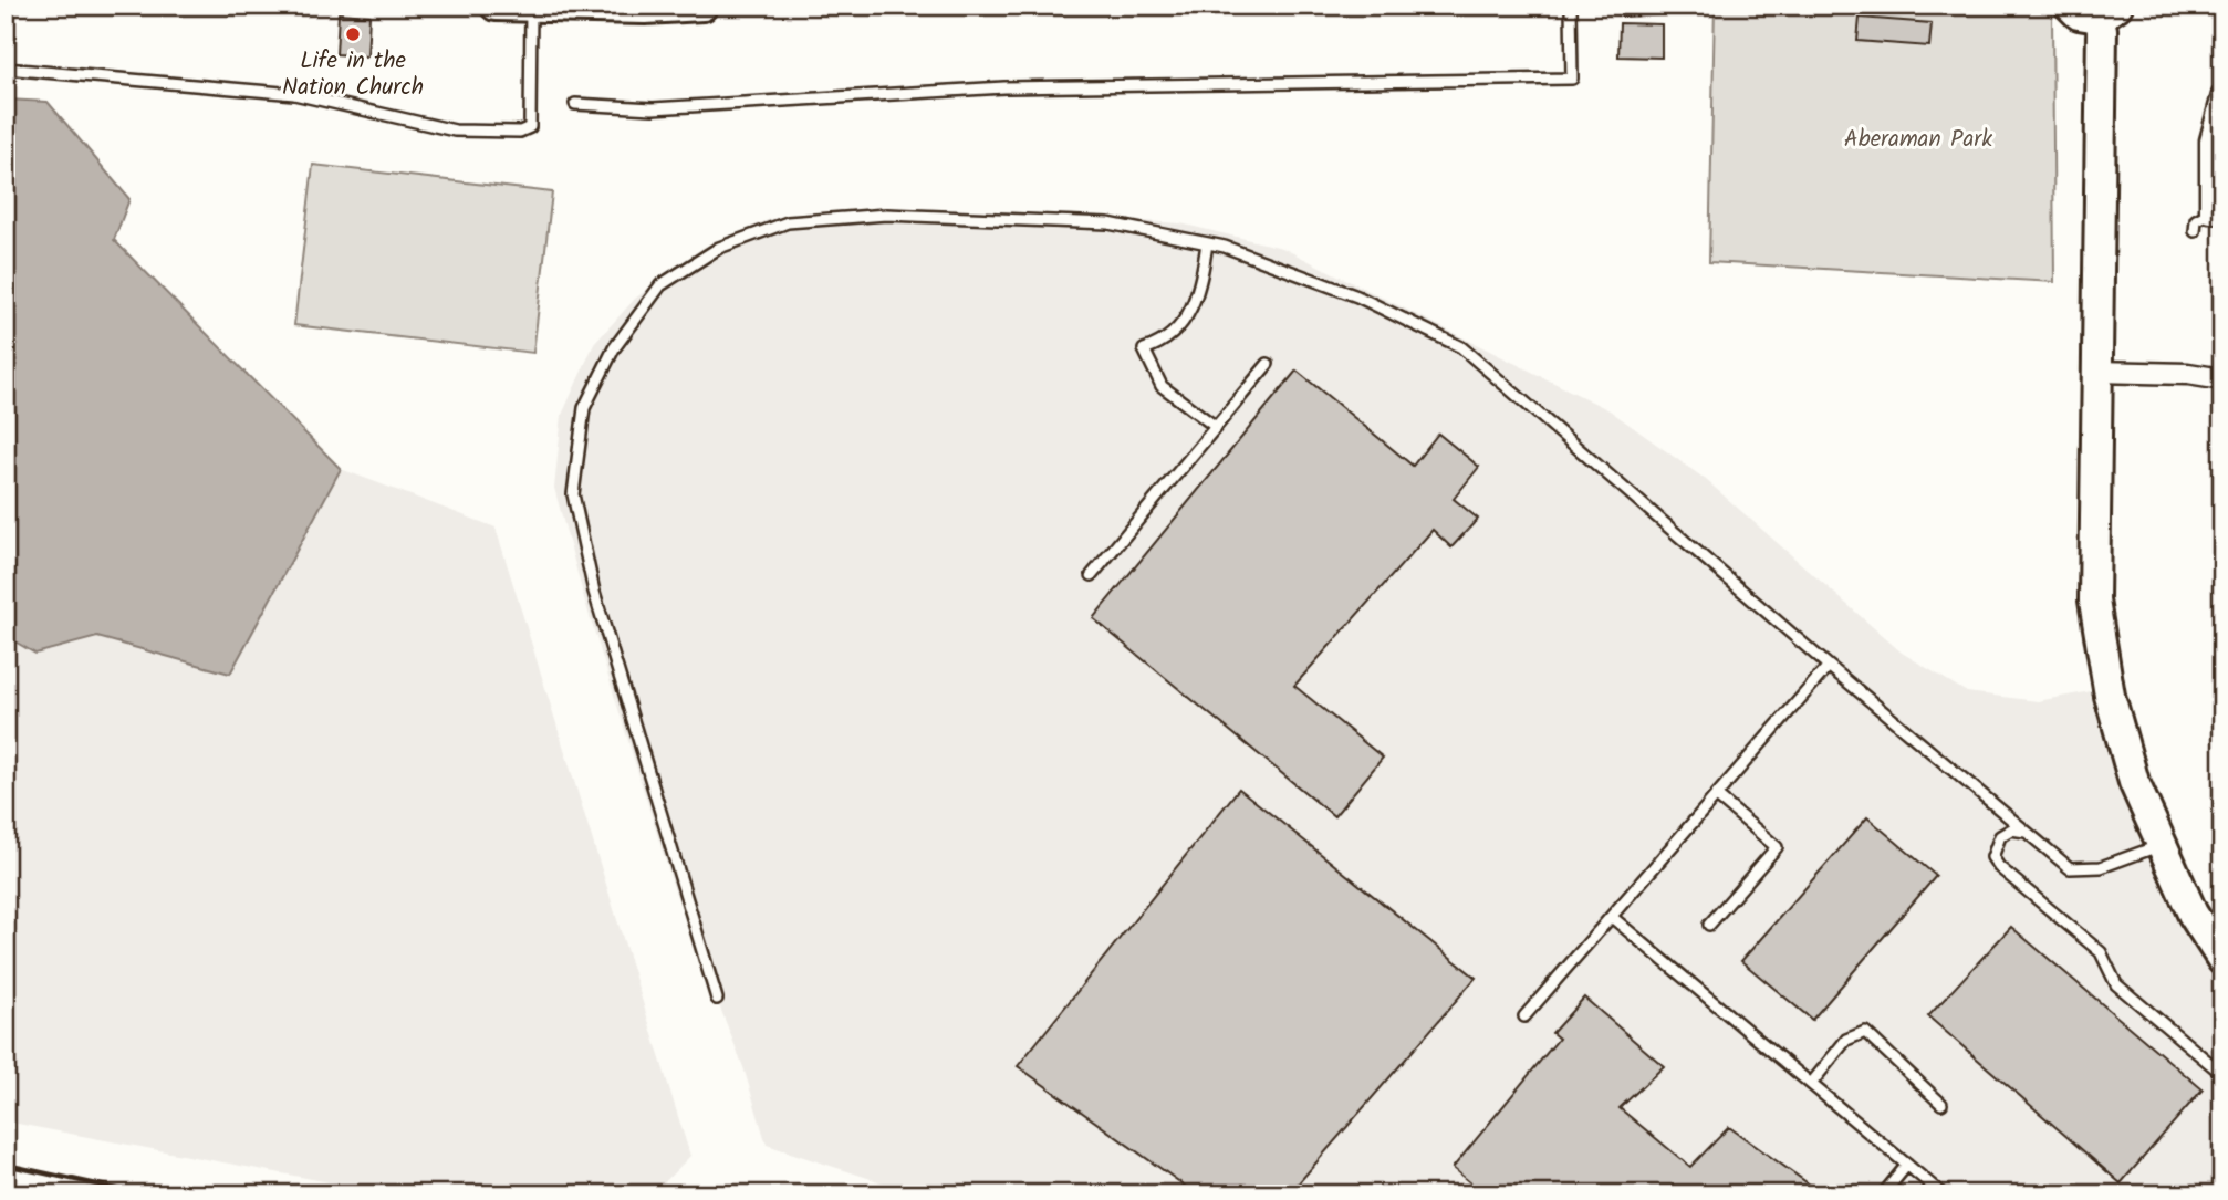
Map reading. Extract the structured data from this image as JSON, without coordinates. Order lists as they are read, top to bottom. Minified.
{"parks":["Aberaman Park"],"places":["Life in the Nation Church"]}
